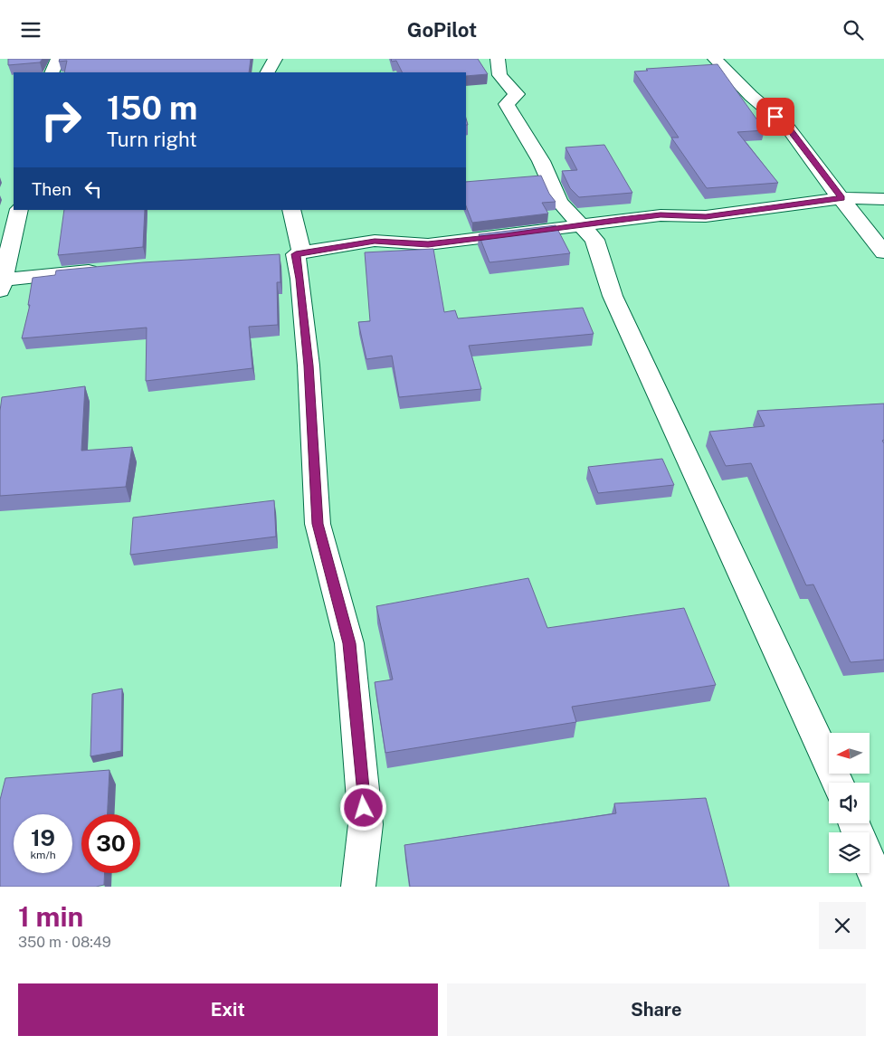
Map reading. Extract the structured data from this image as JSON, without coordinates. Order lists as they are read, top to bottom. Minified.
{"north":"left","page":{"header":"GoPilot","turn":["150 m","Turn right"],"then":"Then","speed":"19 km/h","limit":"30","heading":["1 min","350 m · 08:49"],"buttons":["Exit","Share"]}}
